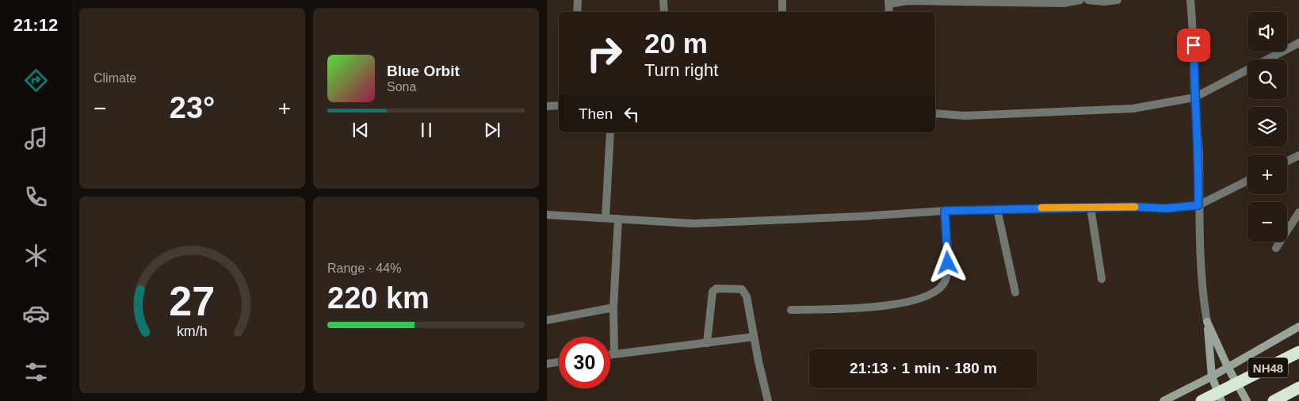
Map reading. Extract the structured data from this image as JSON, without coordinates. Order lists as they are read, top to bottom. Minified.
{"streets":{"highway":["NH48"]},"page":{"tabs":"21:12","tile":["Climate",["Range · 44%","220 km"]],"map_buttons":["+","−"],"turn":["20 m","Turn right"],"song":["Blue Orbit","Sona"],"heat":["−","23°","+"],"then":"Then","limit":"30","trip":"21:13 · 1 min · 180 m","gauge":["27","km/h"]}}
